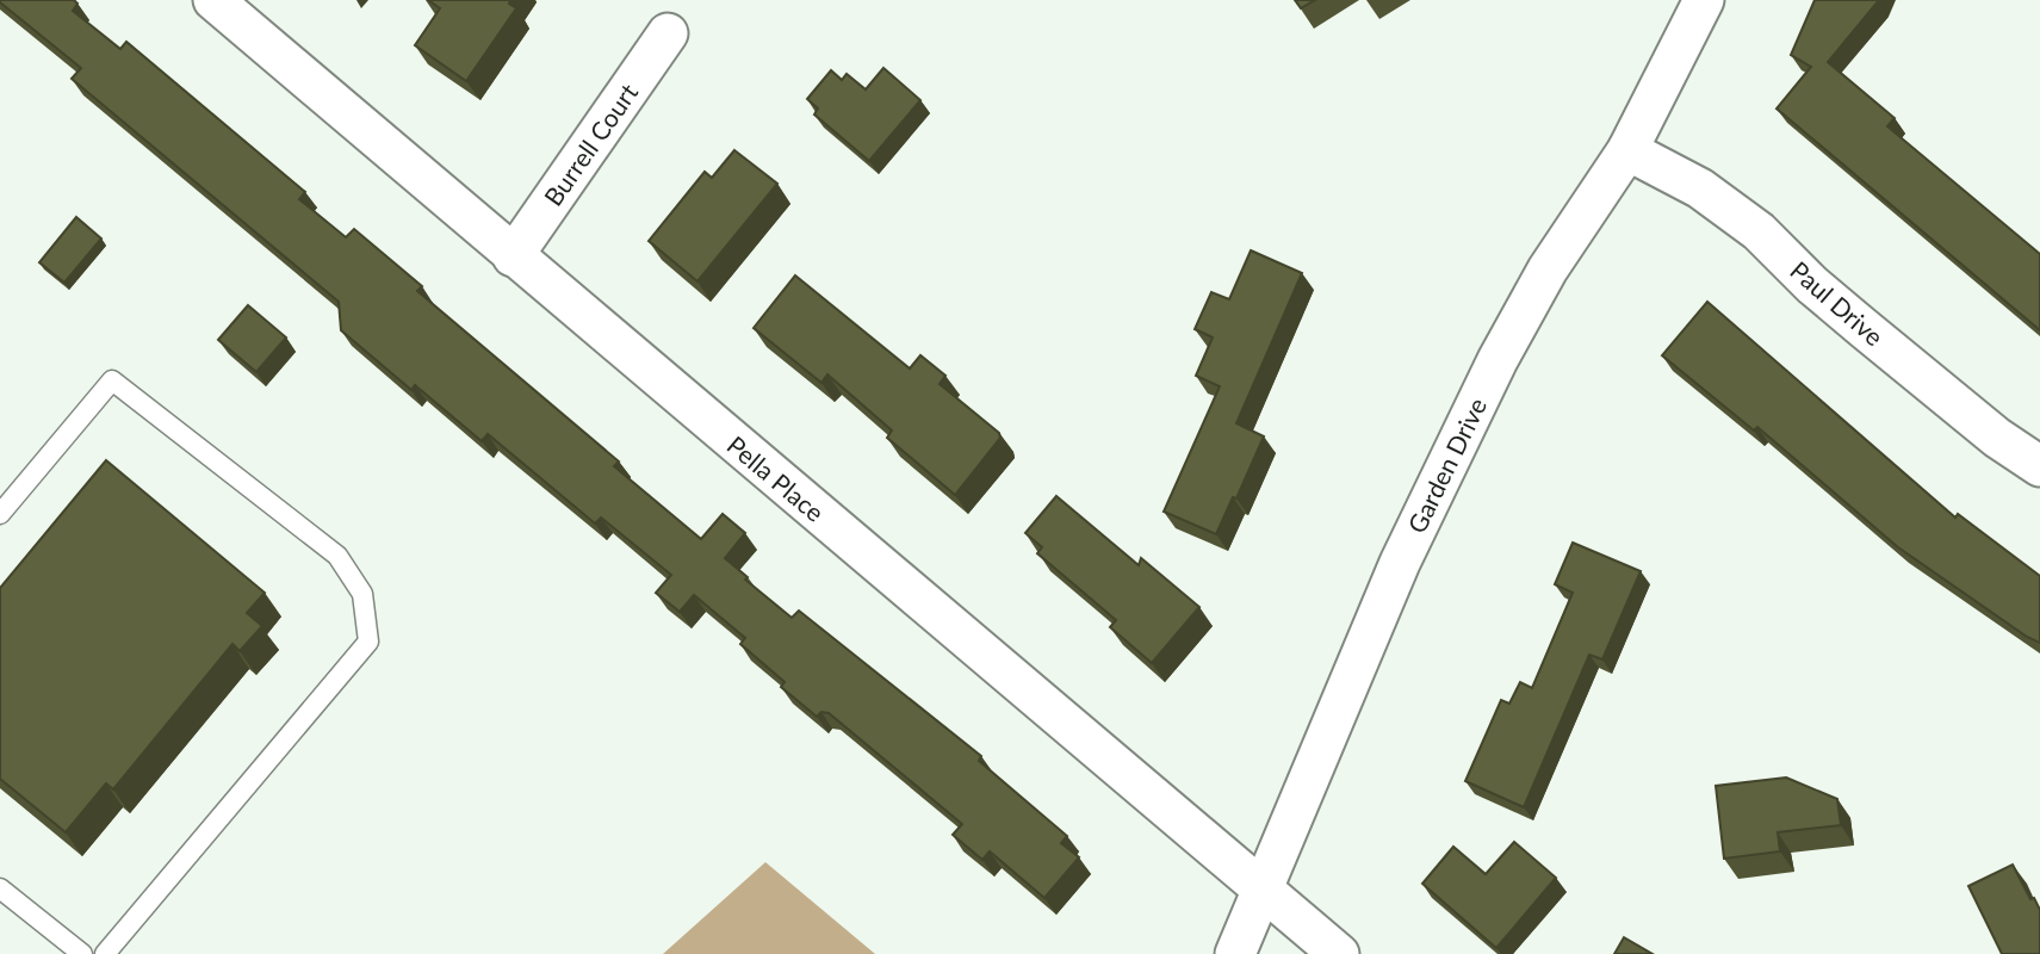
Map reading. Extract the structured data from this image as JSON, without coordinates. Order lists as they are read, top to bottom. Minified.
{"streets":{"street":["Burrell Court","Paul Drive","Garden Drive","Pella Place"]},"crossings":[["Burrell Court","Pella Place"],["Paul Drive","Garden Drive"],["Garden Drive","Pella Place"]]}
